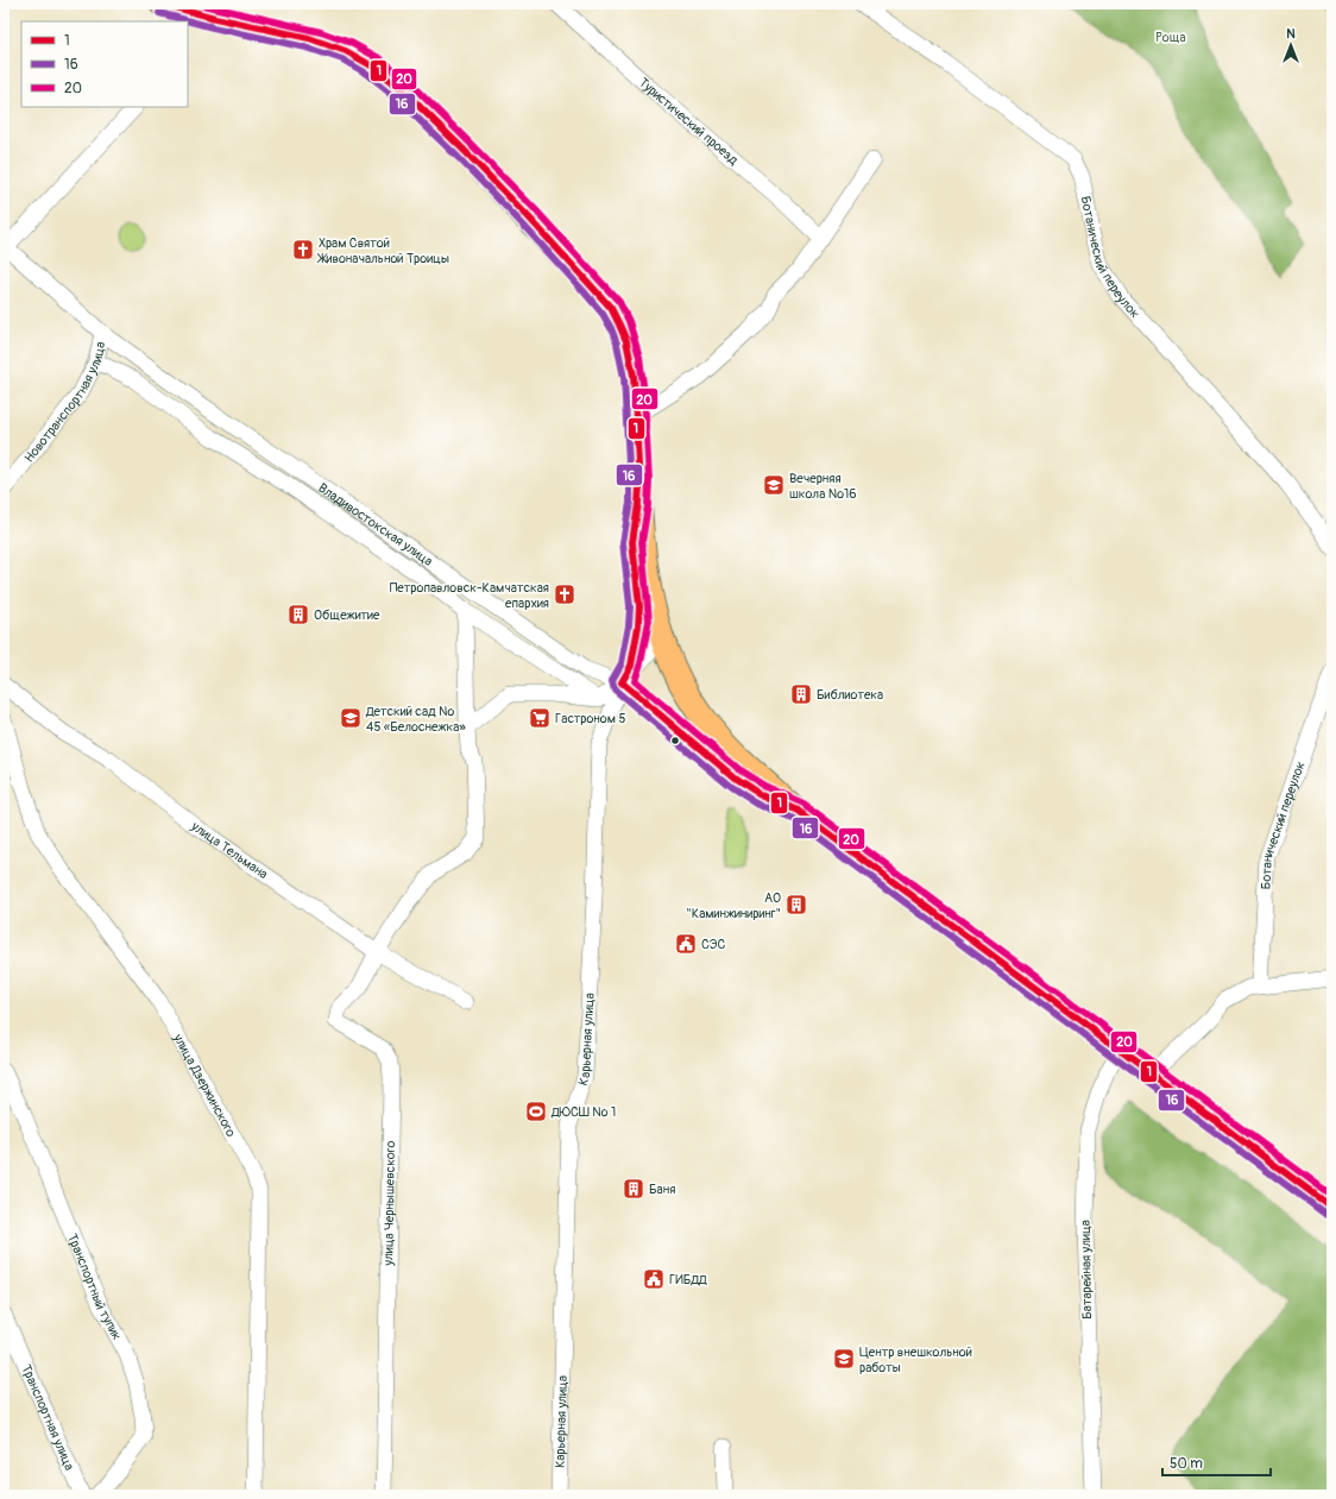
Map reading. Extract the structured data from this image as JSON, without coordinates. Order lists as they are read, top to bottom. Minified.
{"streets":{"main road":["Владивостокская улица"],"street":["Туристический проезд","Ботанический переулок","Новотранспортная улица","улица Тельмана","Карьерная улица","улица Дзержинского","улица Чернышевского","Батарейная улица","Транспортный тупик","Транспортная улица"]},"crossings":[["Новотранспортная улица","Владивостокская улица"],["Владивостокская улица","Карьерная улица"],["Владивостокская улица","Батарейная улица"],["улица Тельмана","улица Чернышевского"]],"parks":["Роща"],"places":{"church":["Храм Святой Живоначальной Троицы","Петропавловск-Камчатская епархия"],"school or university":["Вечерняя школа №16","Детский сад № 45 «Белоснежка»","Центр внешкольной работы"],"building":["Общежитие","Библиотека","АО \"Каминжиниринг\"","Баня"],"supermarket":["Гастроном 5"],"public building":["СЭС","ГИБДД"],"sports":["ДЮСШ № 1"]},"lines":["transit line 1","transit line 20","transit line 16"],"legend":["1","16","20"],"scale_bar":"50 m","north":"top"}
